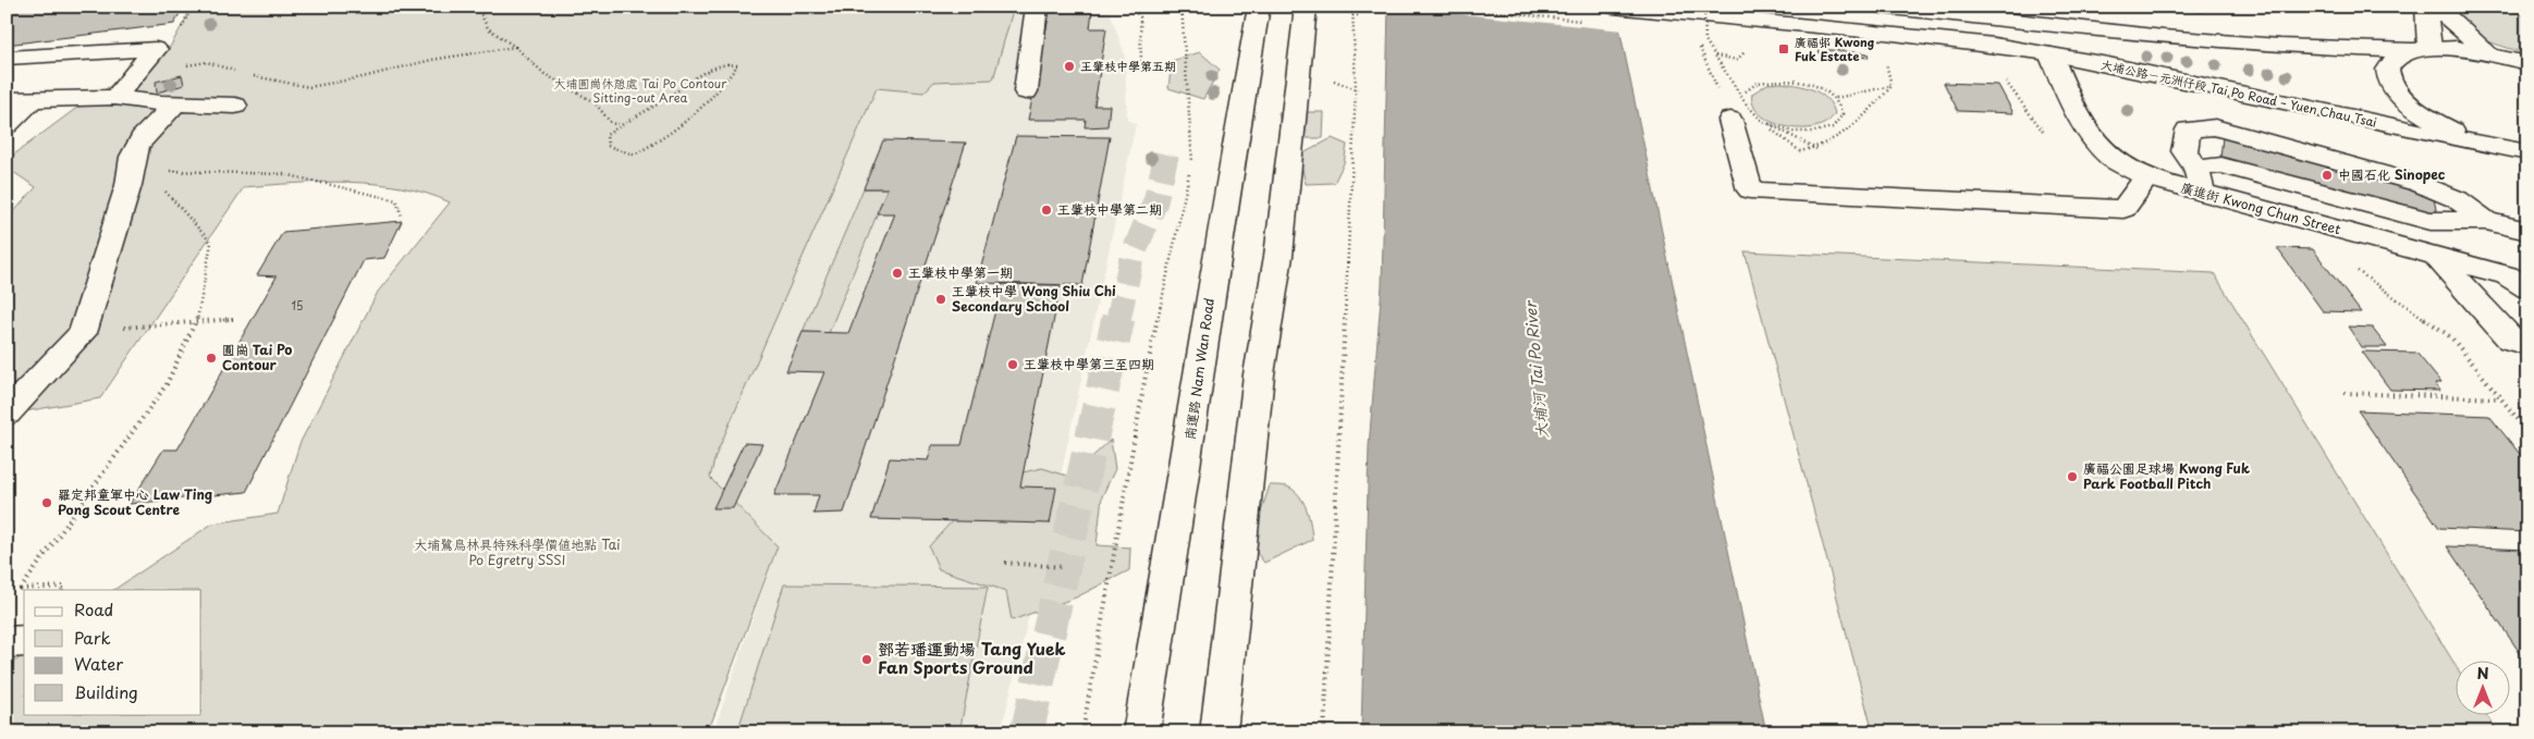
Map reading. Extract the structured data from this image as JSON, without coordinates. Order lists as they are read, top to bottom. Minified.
{"streets":{"main road":["大埔公路－元洲仔段 Tai Po Road – Yuen Chau Tsai","廣進街 Kwong Chun Street","南運路 Nam Wan Road"]},"crossings":[["大埔公路－元洲仔段 Tai Po Road – Yuen Chau Tsai","廣進街 Kwong Chun Street"]],"water":["大埔河 Tai Po River"],"parks":["大埔圓崗休憩處 Tai Po Contour Sitting-out Area","大埔鷺鳥林具特殊科學價值地點 Tai Po Egretry SSSI"],"places":{"transit":["廣福邨 Kwong Fuk Estate"],"other":["王肇枝中學第五期","中國石化 Sinopec","王肇枝中學第二期","王肇枝中學第一期","王肇枝中學 Wong Shiu Chi Secondary School","圓崗 Tai Po Contour","王肇枝中學第三至四期","廣福公園足球場 Kwong Fuk Park Football Pitch","羅定邦童軍中心 Law Ting Pong Scout Centre","鄧若璠運動場 Tang Yuek Fan Sports Ground"]},"house_numbers":["15"],"legend":["Road","Park","Water","Building"],"north":"top"}
